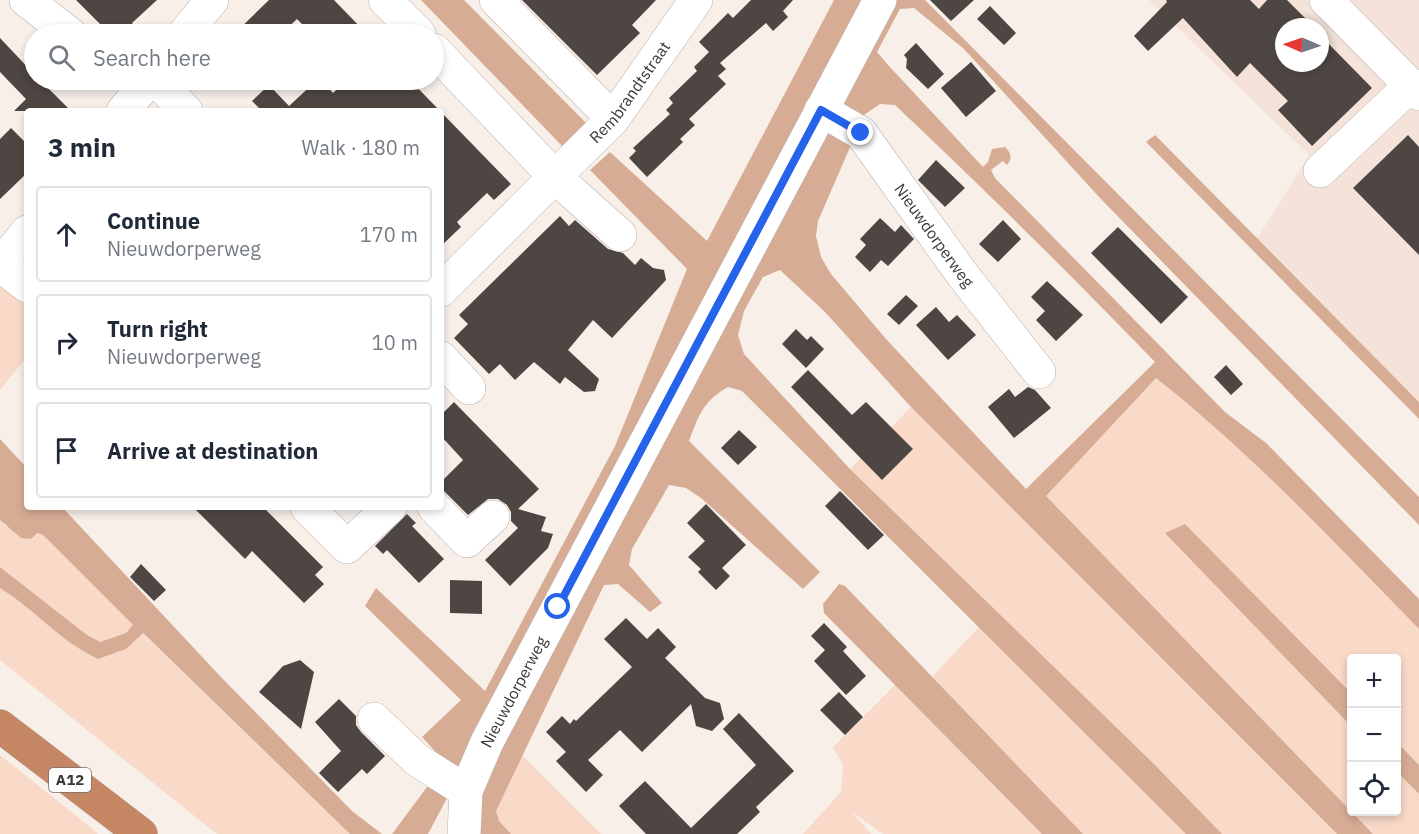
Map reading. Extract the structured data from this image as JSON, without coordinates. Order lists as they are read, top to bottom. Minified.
{"streets":{"highway":["A12"],"street":["Rembrandtstraat","Nieuwdorperweg"]},"north":"left","page":{"search":"Search here","heading":["3 min","Walk · 180 m"],"list":[["Continue","Nieuwdorperweg","170 m"],["Turn right","Nieuwdorperweg","10 m"],"Arrive at destination"],"map_buttons":["+","−"]}}
